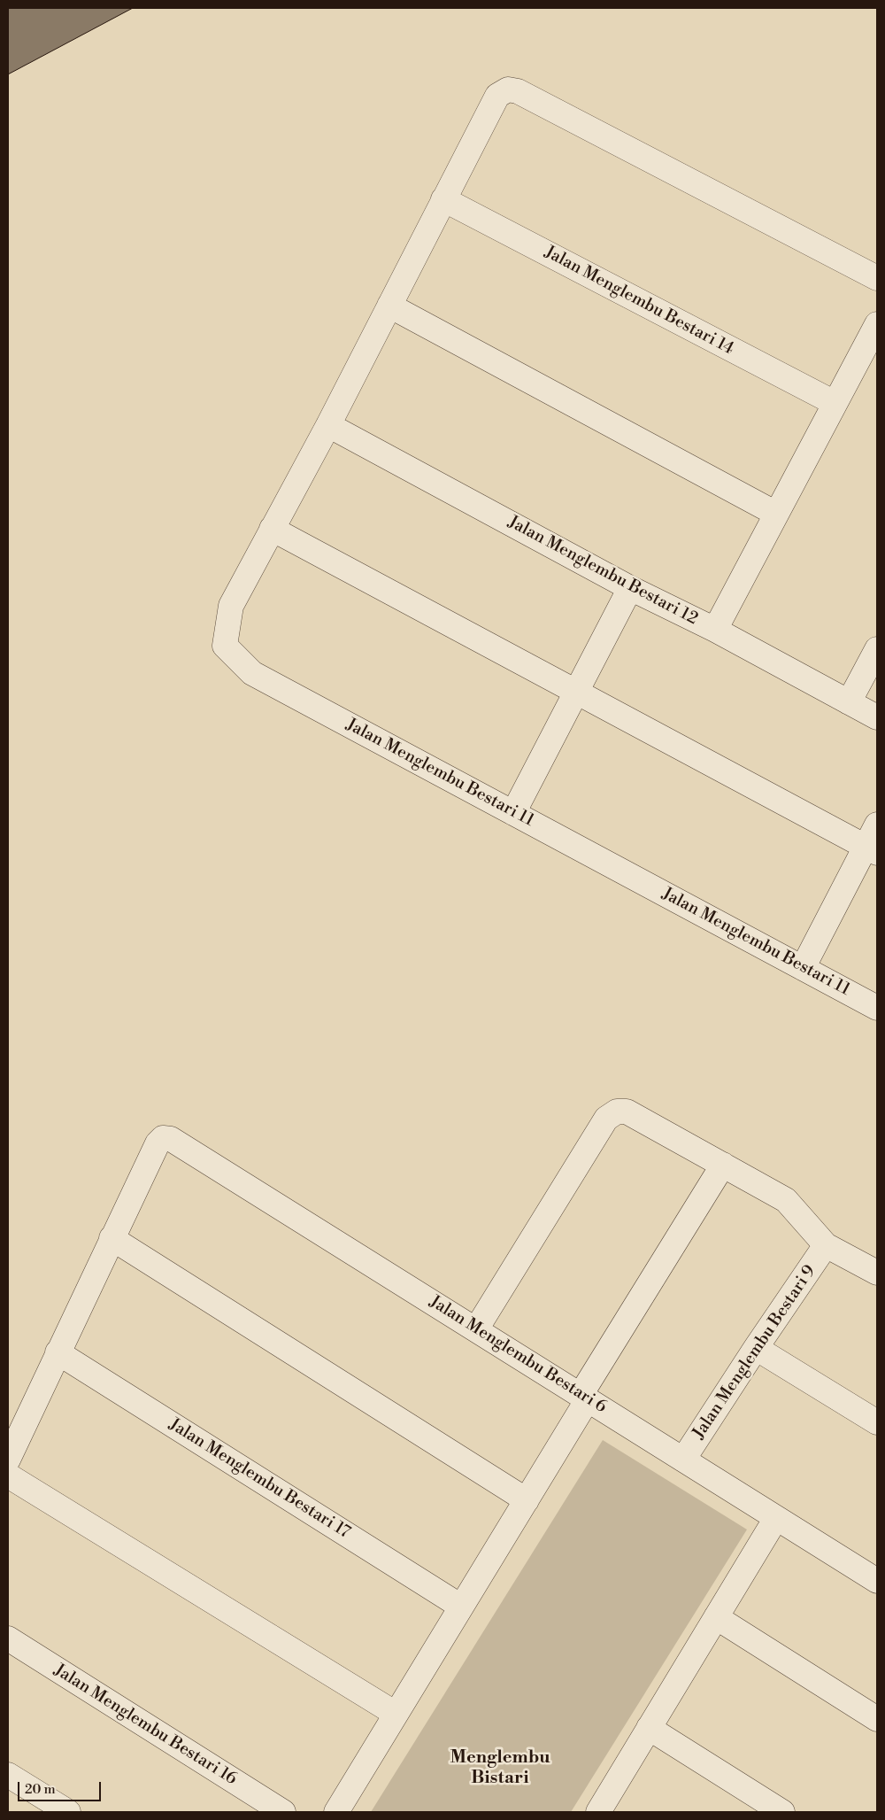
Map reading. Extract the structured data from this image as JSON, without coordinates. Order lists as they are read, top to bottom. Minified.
{"streets":{"street":["Jalan Menglembu Bestari 14","Jalan Menglembu Bestari 12","Jalan Menglembu Bestari 11","Jalan Menglembu Bestari 9","Jalan Menglembu Bestari 6","Jalan Menglembu Bestari 17","Jalan Menglembu Bestari 16"]},"crossings":[["Jalan Menglembu Bestari 14","Jalan Menglembu Bestari 11"],["Jalan Menglembu Bestari 12","Jalan Menglembu Bestari 11"],["Jalan Menglembu Bestari 9","Jalan Menglembu Bestari 6"]],"districts":["Menglembu Bistari"],"scale_bar":"20 m"}
